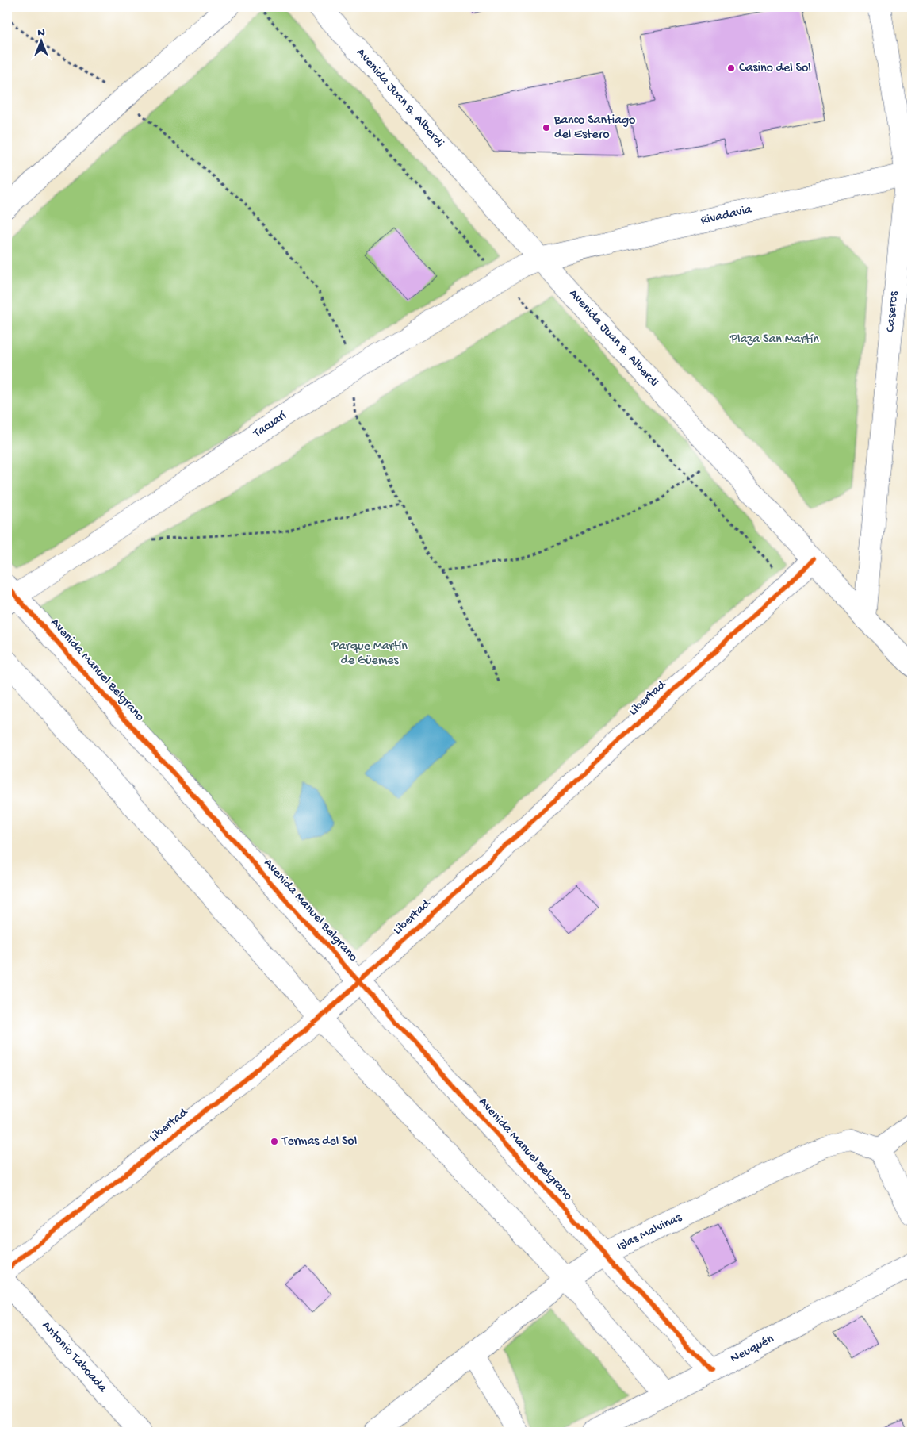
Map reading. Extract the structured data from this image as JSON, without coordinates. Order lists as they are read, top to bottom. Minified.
{"streets":{"main road":["Avenida Juan B. Alberdi","Rivadavia","Caseros","Tacuarí","Avenida Manuel Belgrano","Libertad","Islas Malvinas","Neuquén","Antonio Taboada"]},"crossings":[["Avenida Juan B. Alberdi","Rivadavia"],["Avenida Juan B. Alberdi","Caseros"],["Avenida Juan B. Alberdi","Tacuarí"],["Avenida Juan B. Alberdi","Libertad"],["Rivadavia","Caseros"],["Rivadavia","Tacuarí"],["Tacuarí","Avenida Manuel Belgrano"],["Avenida Manuel Belgrano","Libertad"],["Avenida Manuel Belgrano","Islas Malvinas"],["Avenida Manuel Belgrano","Neuquén"]],"parks":["Plaza San Martín","Parque Martín de Güemes"],"places":["Casino del Sol","Banco Santiago del Estero","Termas del Sol"],"north":"top"}
